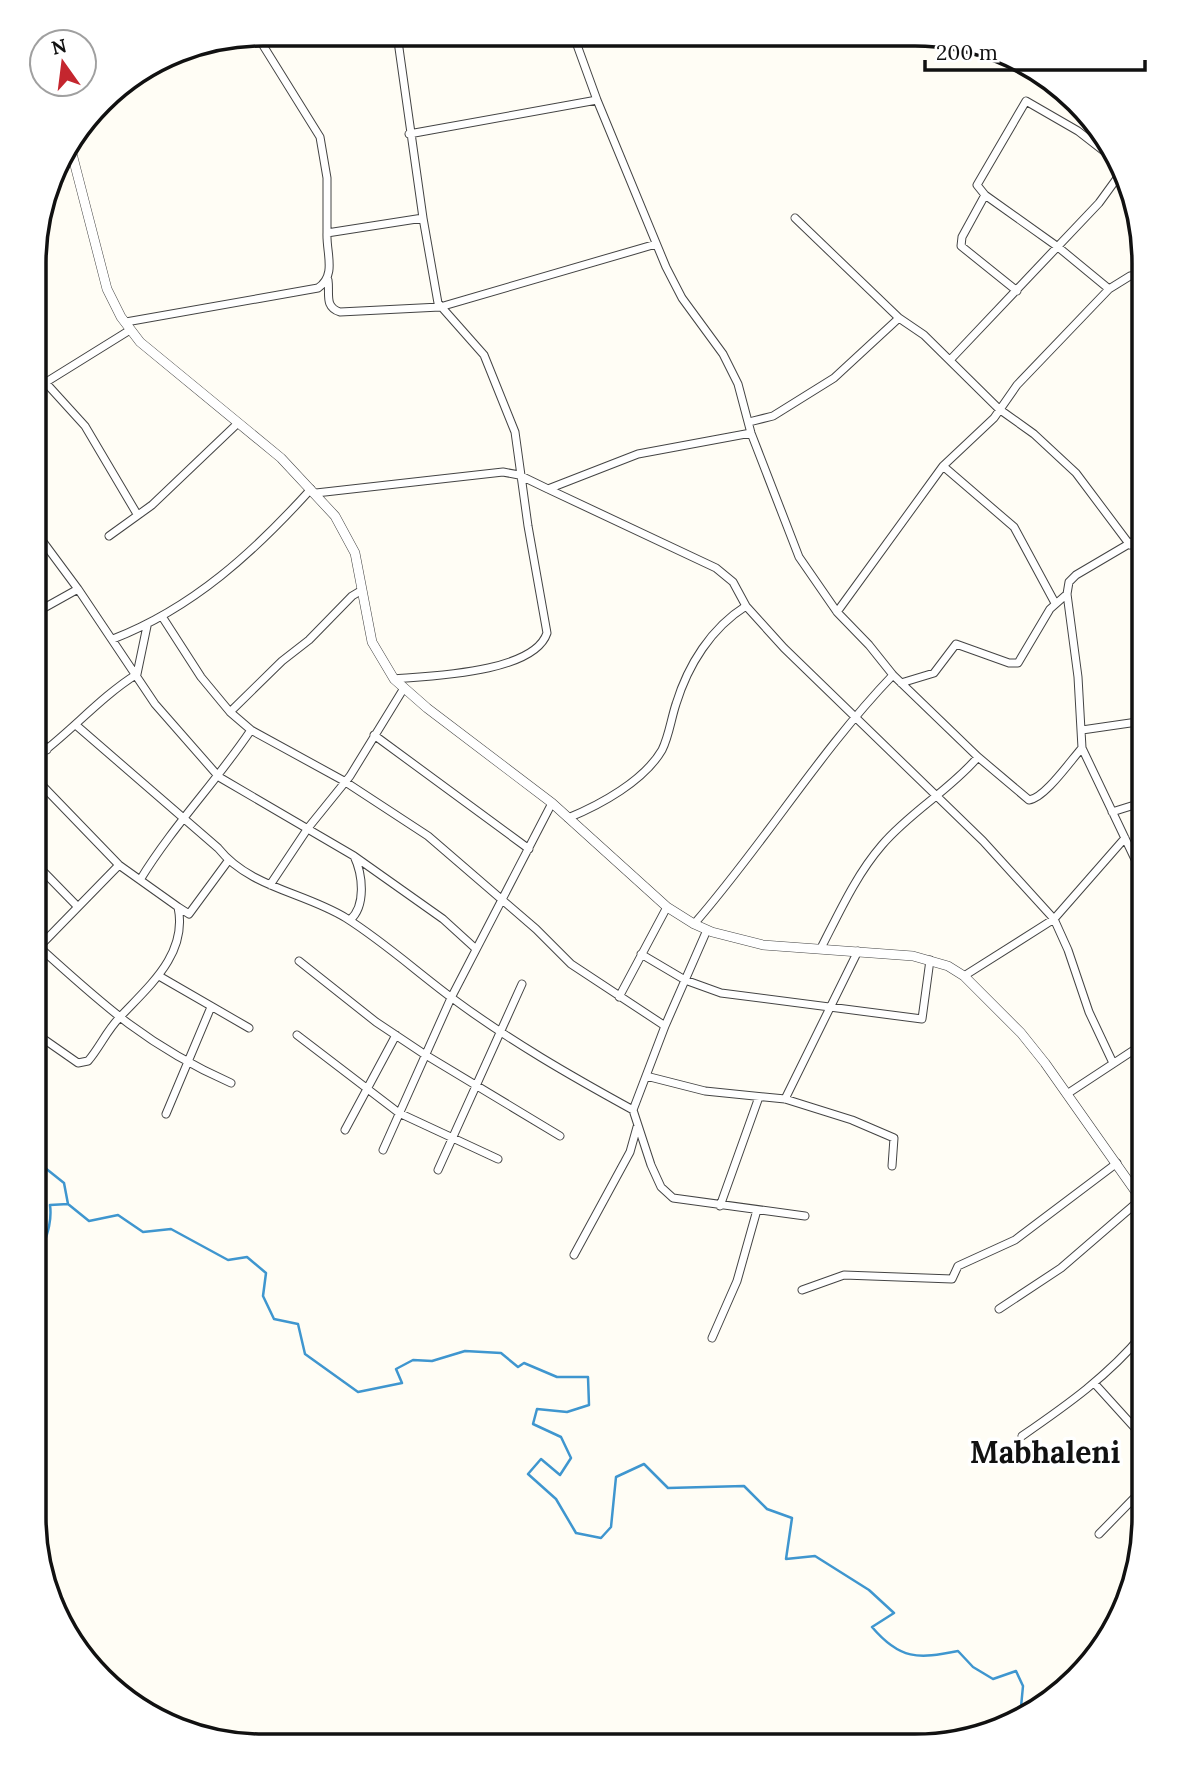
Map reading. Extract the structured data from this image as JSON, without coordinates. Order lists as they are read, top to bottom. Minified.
{"districts":["Mabhaleni"],"scale_bar":"200 m","north":"top"}
